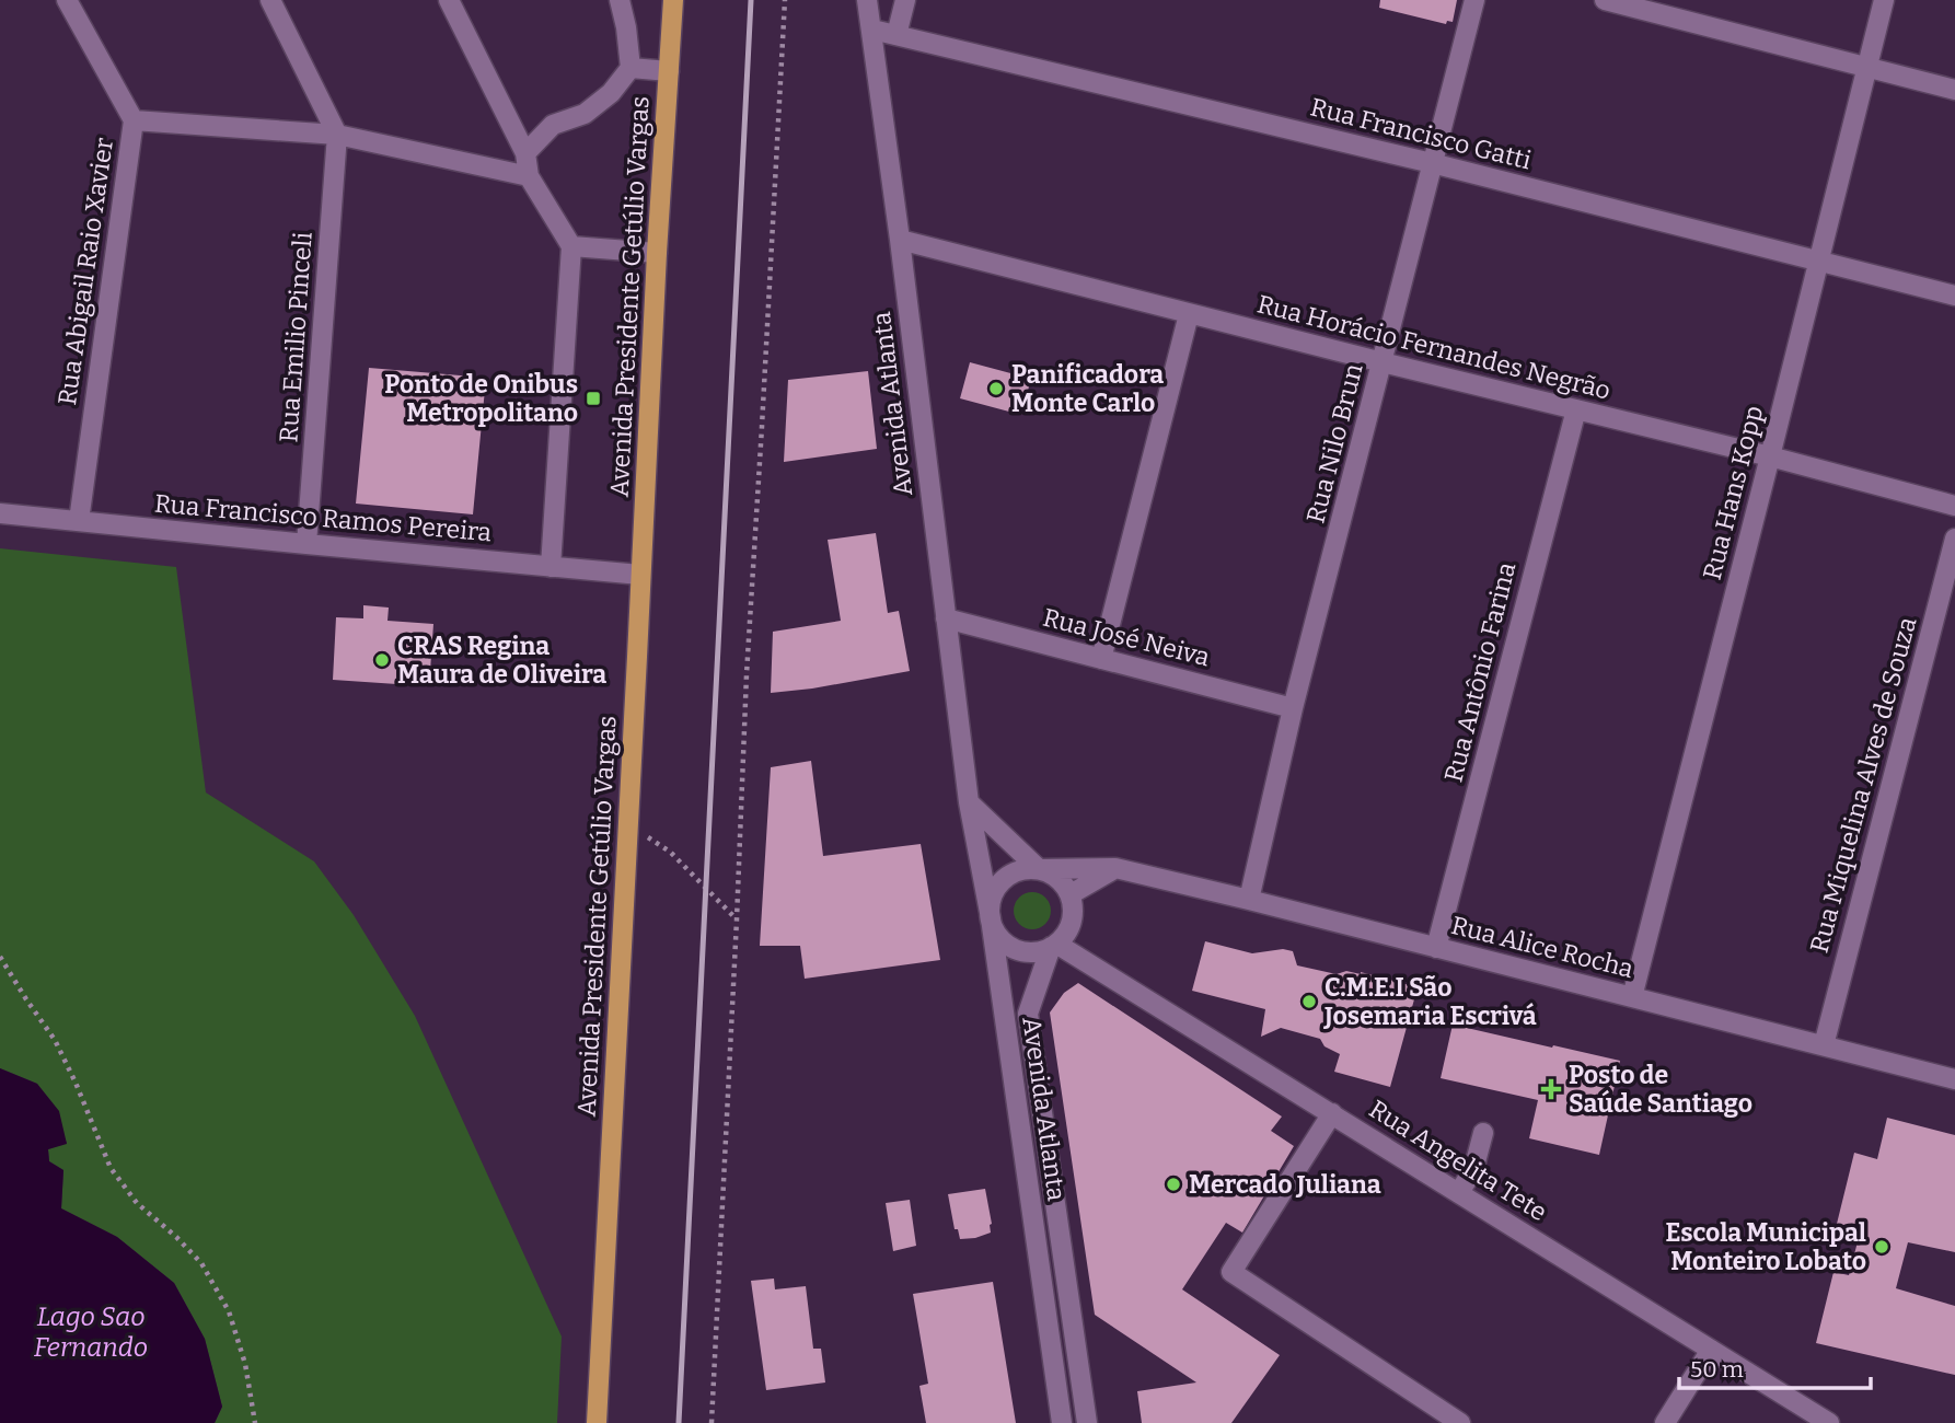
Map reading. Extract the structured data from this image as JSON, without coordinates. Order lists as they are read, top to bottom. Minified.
{"streets":{"main road":["Avenida Presidente Getúlio Vargas"],"street":["Rua Francisco Gatti","Rua Abigail Raio Xavier","Rua Emilio Pinceli","Rua Horácio Fernandes Negrão","Avenida Atlanta","Rua Nilo Brun","Rua Hans Kopp","Rua Francisco Ramos Pereira","Rua José Neiva","Rua Antônio Farina","Rua Miquelina Alves de Souza","Rua Alice Rocha","Rua Angelita Tete"]},"crossings":[["Rua Francisco Gatti","Avenida Atlanta"],["Rua Francisco Gatti","Rua Nilo Brun"],["Rua Francisco Gatti","Rua Hans Kopp"],["Rua Abigail Raio Xavier","Rua Francisco Ramos Pereira"],["Avenida Presidente Getúlio Vargas","Rua Francisco Ramos Pereira"],["Rua Emilio Pinceli","Rua Francisco Ramos Pereira"],["Rua Horácio Fernandes Negrão","Avenida Atlanta"],["Rua Horácio Fernandes Negrão","Rua Nilo Brun"],["Rua Horácio Fernandes Negrão","Rua Hans Kopp"],["Rua Horácio Fernandes Negrão","Rua Antônio Farina"],["Avenida Atlanta","Rua José Neiva"],["Avenida Atlanta","Rua Alice Rocha"],["Avenida Atlanta","Rua Angelita Tete"],["Rua Nilo Brun","Rua José Neiva"],["Rua Nilo Brun","Rua Alice Rocha"],["Rua Hans Kopp","Rua Alice Rocha"],["Rua Antônio Farina","Rua Alice Rocha"],["Rua Miquelina Alves de Souza","Rua Alice Rocha"],["Rua Alice Rocha","Rua Angelita Tete"]],"water":["Lago Sao Fernando"],"places":{"other":["Panificadora Monte Carlo","CRAS Regina Maura de Oliveira","C.M.E.I São Josemaria Escrivá","Mercado Juliana","Escola Municipal Monteiro Lobato"],"transit":["Ponto de Onibus Metropolitano"],"health":["Posto de Saúde Santiago"]},"scale_bar":"50 m"}
